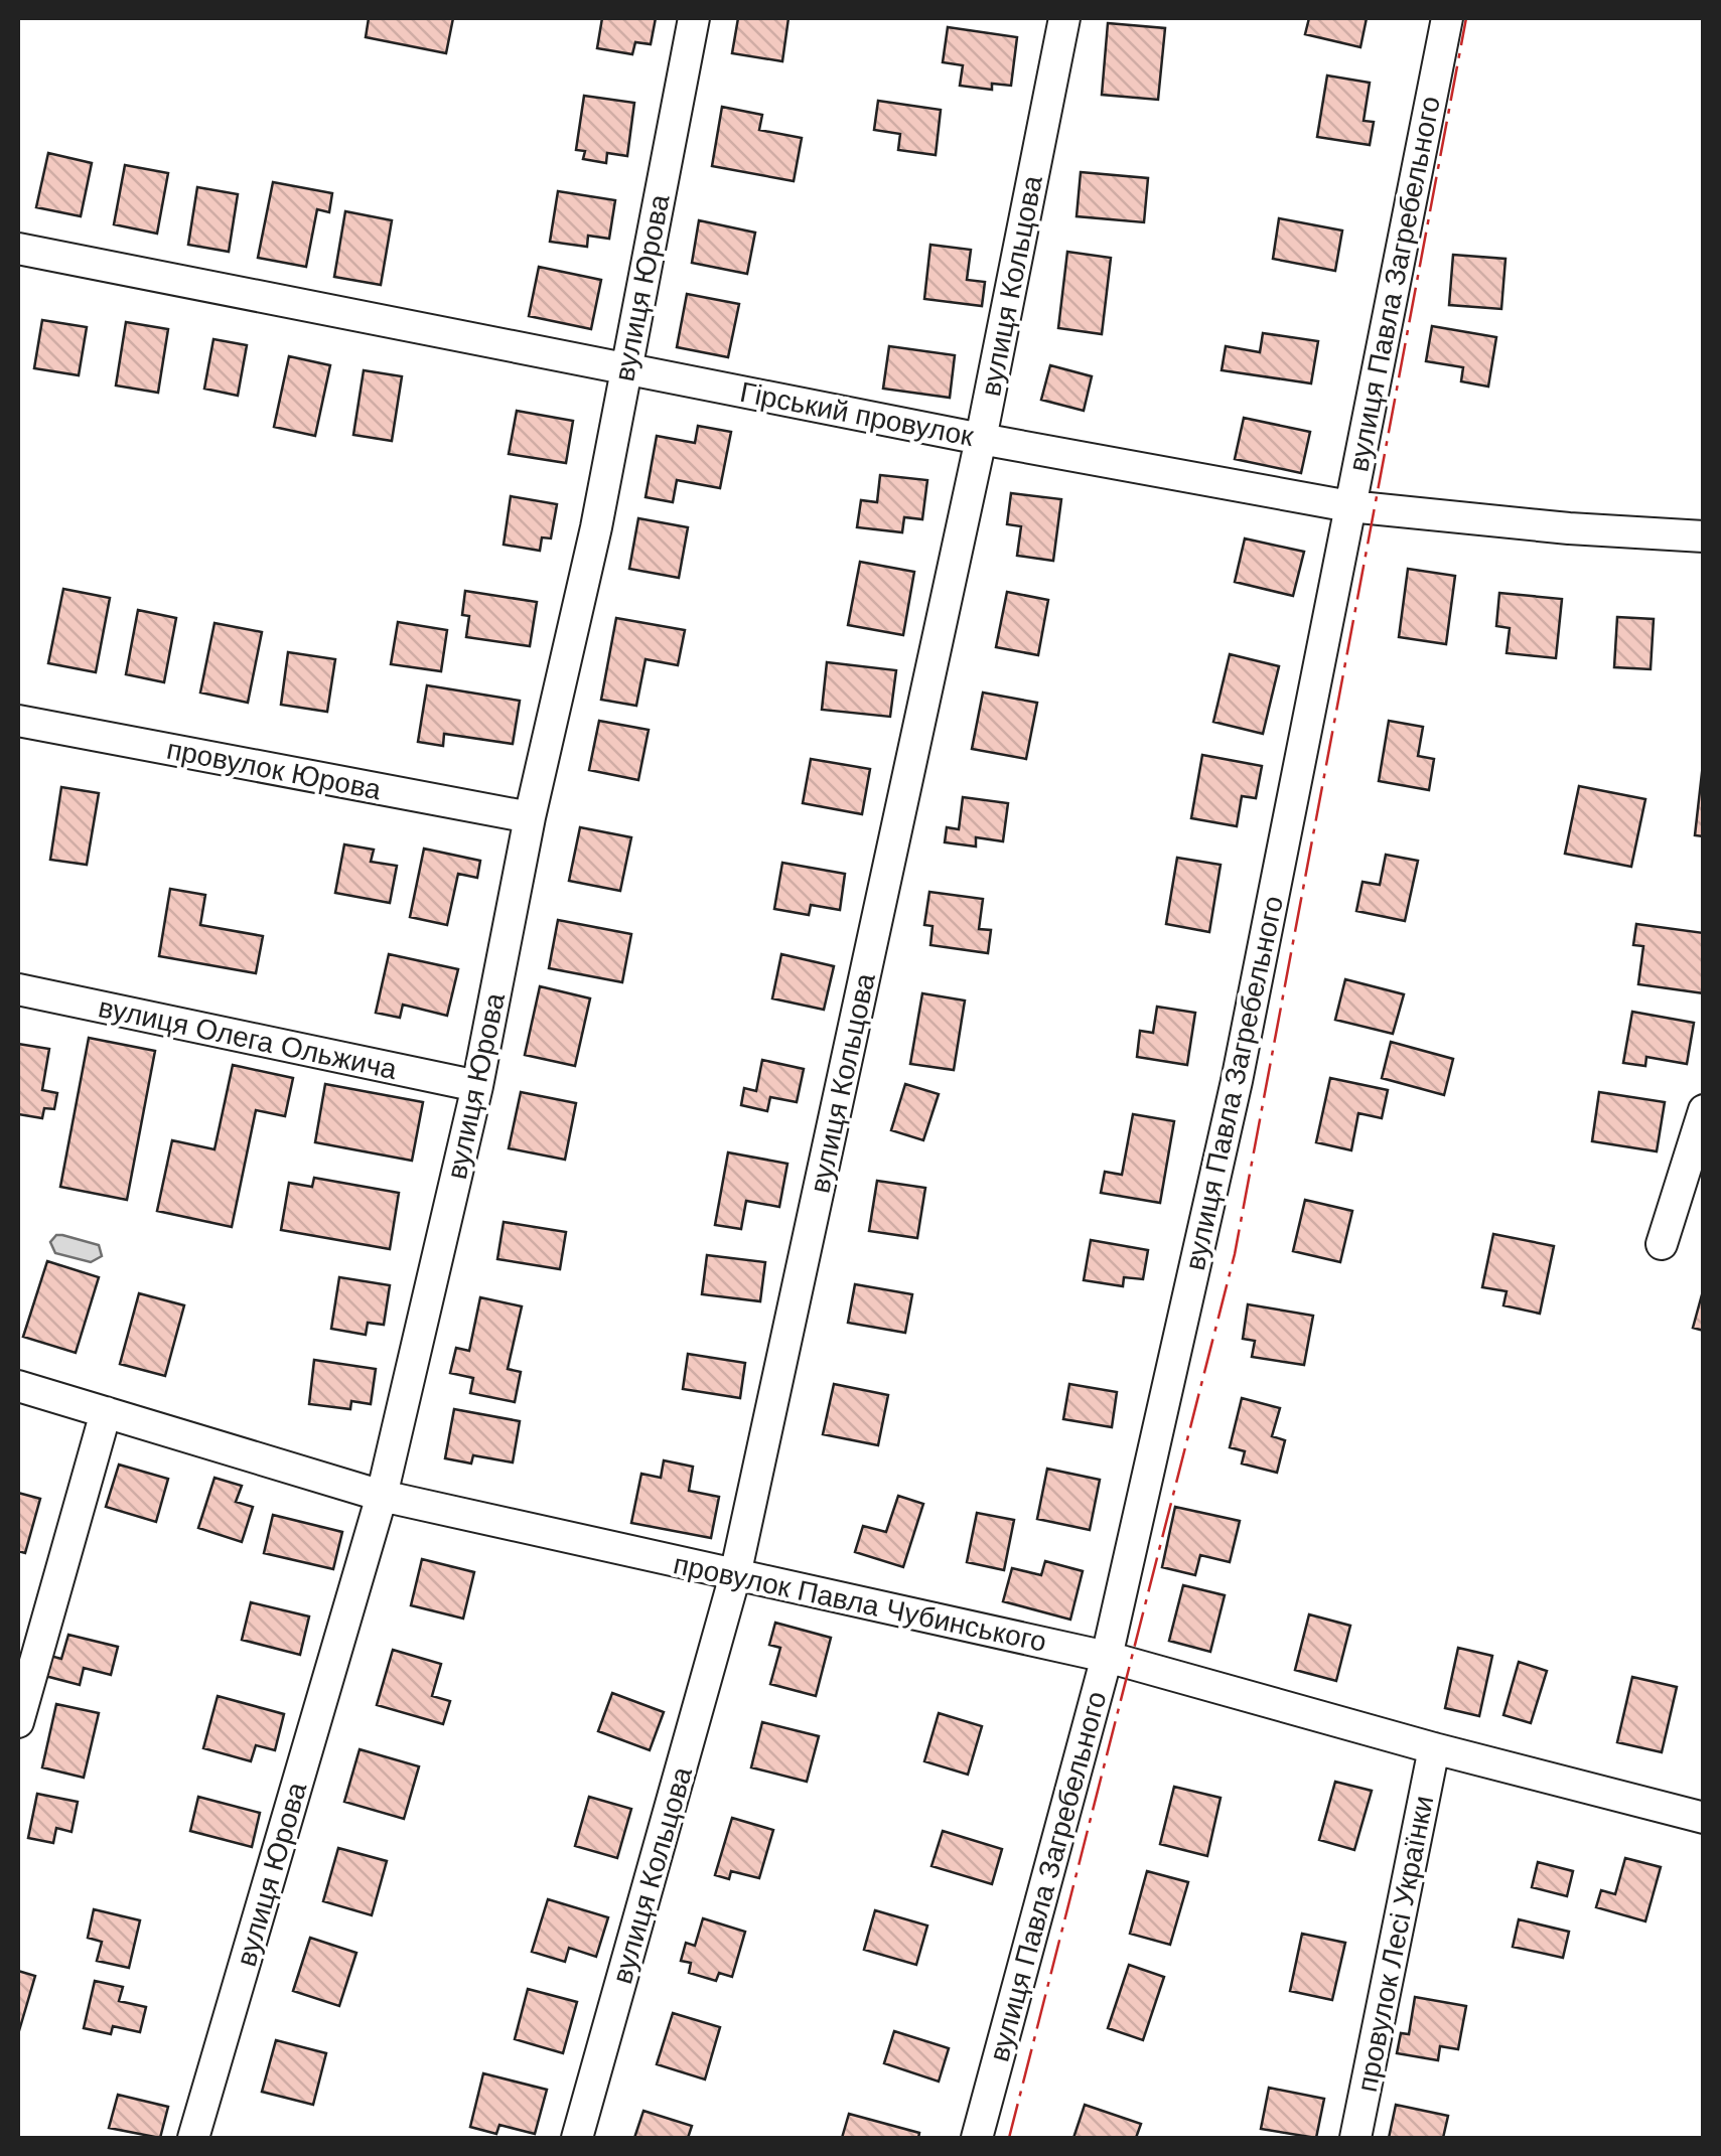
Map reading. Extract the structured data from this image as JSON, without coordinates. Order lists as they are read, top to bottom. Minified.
{"streets":{"street":["вулиця Павла Загребельного","вулиця Кольцова","вулиця Юрова","Гірський провулок","провулок Юрова","вулиця Олега Ольжича","провулок Павла Чубинського","провулок Лесі Українки"]},"crossings":[["вулиця Павла Загребельного","Гірський провулок"],["вулиця Павла Загребельного","провулок Павла Чубинського"],["вулиця Кольцова","Гірський провулок"],["вулиця Кольцова","провулок Павла Чубинського"],["вулиця Юрова","Гірський провулок"],["вулиця Юрова","провулок Юрова"],["вулиця Юрова","вулиця Олега Ольжича"],["вулиця Юрова","провулок Павла Чубинського"],["провулок Павла Чубинського","провулок Лесі Українки"]]}
